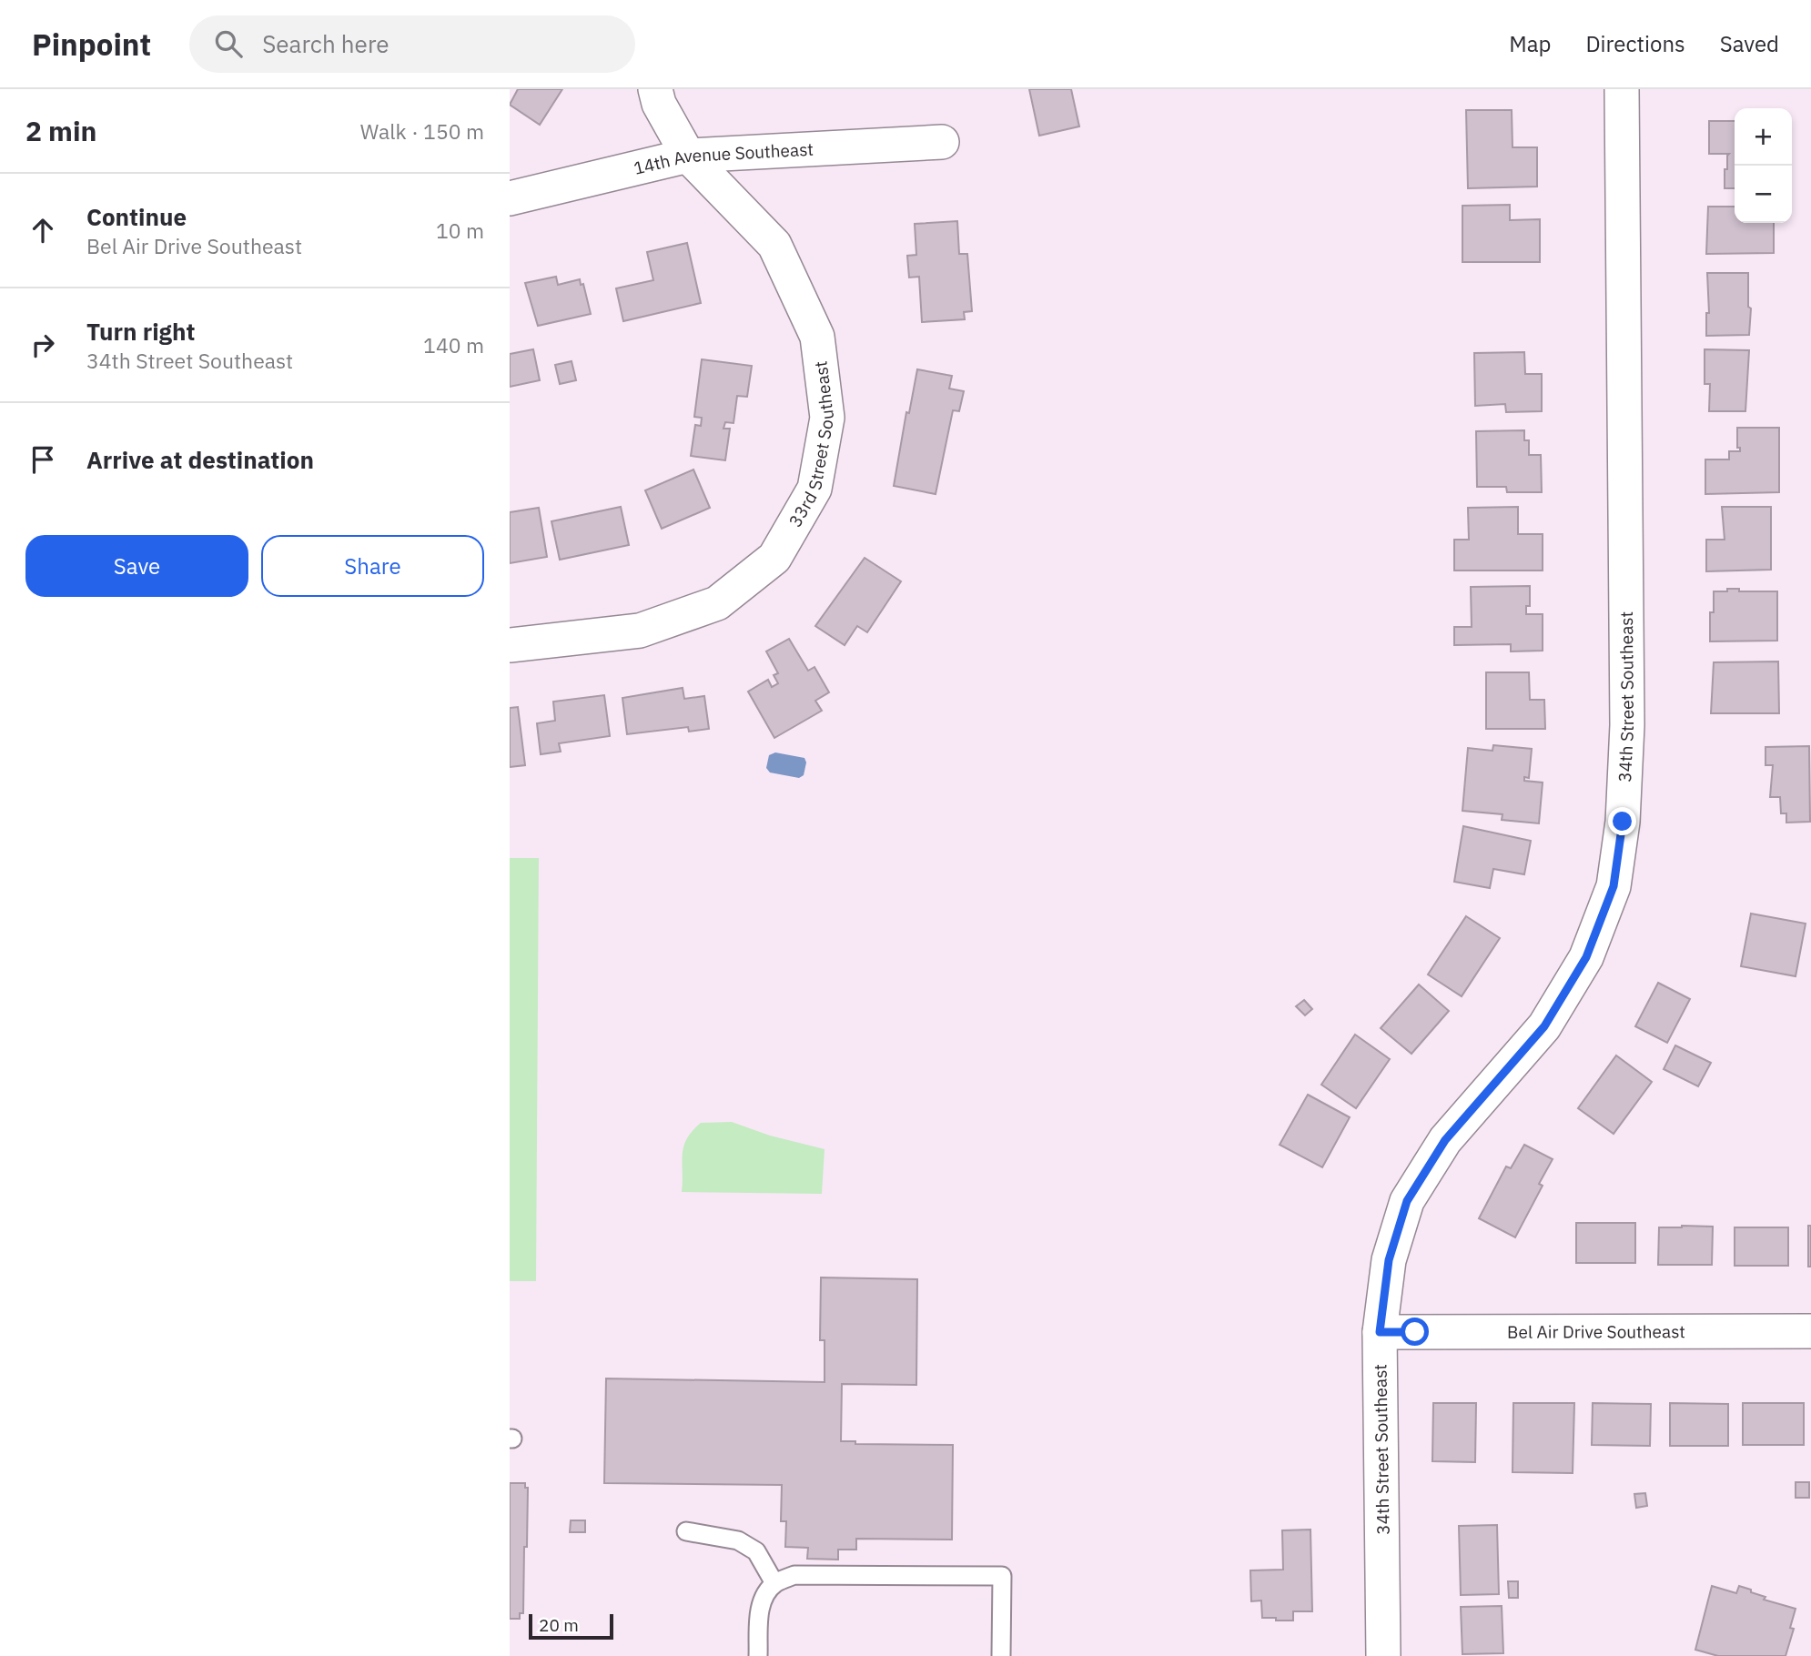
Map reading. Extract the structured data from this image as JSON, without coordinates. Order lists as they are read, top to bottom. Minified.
{"streets":{"street":["14th Avenue Southeast","33rd Street Southeast","34th Street Southeast","Bel Air Drive Southeast"]},"crossings":[["14th Avenue Southeast","33rd Street Southeast"],["34th Street Southeast","Bel Air Drive Southeast"]],"scale_bar":"20 m","page":{"header":"Pinpoint","search":"Search here","nav":["Map","Directions","Saved"],"heading":["2 min","Walk · 150 m"],"map_buttons":["+","−"],"list":[["Continue","Bel Air Drive Southeast","10 m"],["Turn right","34th Street Southeast","140 m"],"Arrive at destination"],"buttons":["Save","Share"],"scale":"20 m"}}
